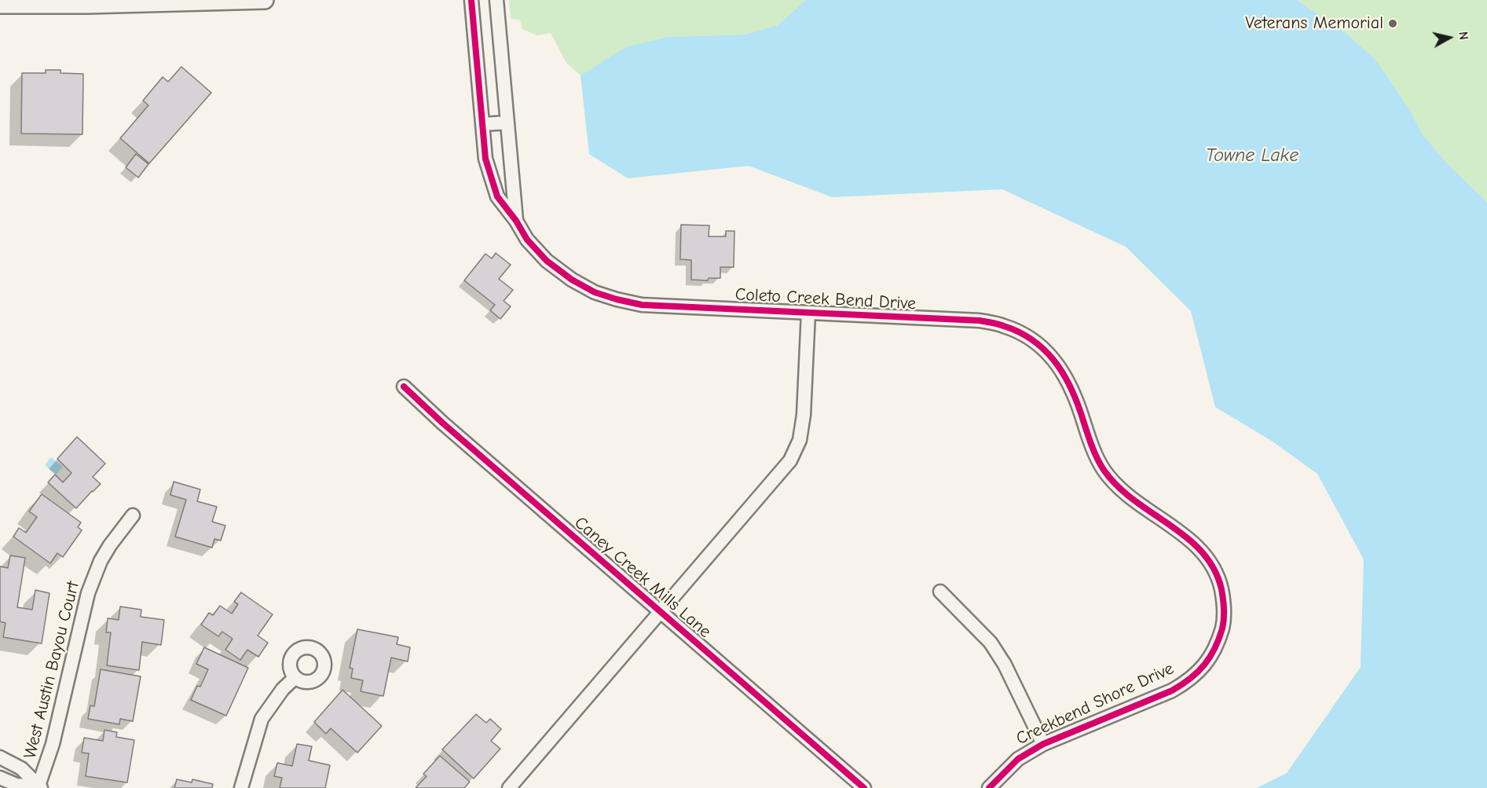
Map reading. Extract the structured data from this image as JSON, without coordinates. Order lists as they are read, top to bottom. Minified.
{"streets":{"street":["Coleto Creek Bend Drive","Caney Creek Mills Lane","West Austin Bayou Court","Creekbend Shore Drive"]},"crossings":[["Coleto Creek Bend Drive","Creekbend Shore Drive"]],"water":["Towne Lake"],"places":["Veterans Memorial"],"north":"right"}
